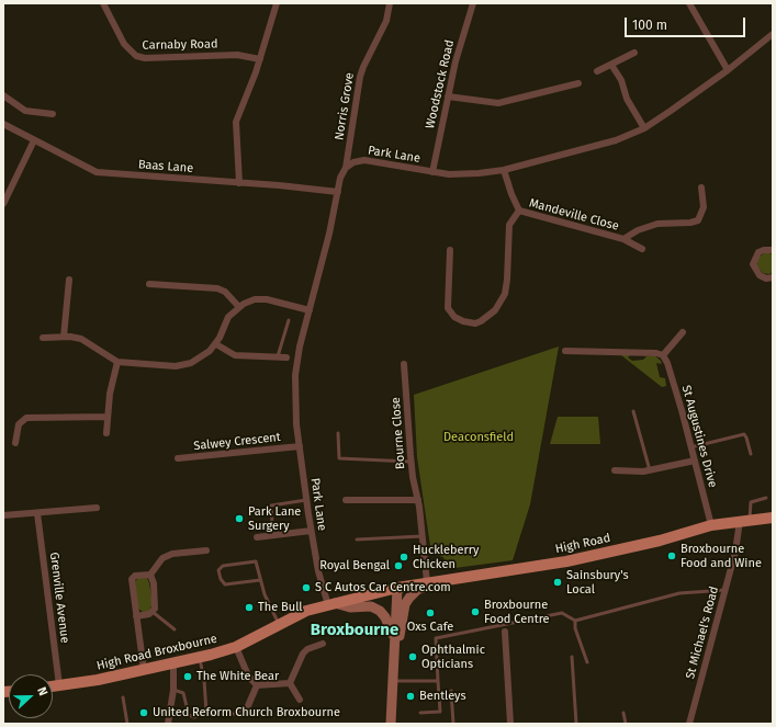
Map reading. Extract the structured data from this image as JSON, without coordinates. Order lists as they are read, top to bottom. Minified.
{"streets":{"main road":["High Road","High Road Broxbourne"],"street":["Carnaby Road","Woodstock Road","Norris Grove","Park Lane","Baas Lane","Mandeville Close","Bourne Close","St Augustines Drive","Salwey Crescent","Grenville Avenue","St Michael's Road"]},"crossings":[["Woodstock Road","Park Lane"],["Norris Grove","Park Lane"],["Park Lane","Baas Lane"],["Park Lane","Salwey Crescent"],["Park Lane","High Road Broxbourne"],["Bourne Close","High Road"],["St Augustines Drive","High Road"],["High Road","St Michael's Road"],["High Road","High Road Broxbourne"],["Grenville Avenue","High Road Broxbourne"]],"districts":["Broxbourne"],"parks":["Deaconsfield"],"places":["Park Lane Surgery","Broxbourne Food and Wine","Huckleberry Chicken","Royal Bengal","Sainsbury's Local","S C Autos Car Centre.com","The Bull","Broxbourne Food Centre","Oxs Cafe","Ophthalmic Opticians","The White Bear","Bentleys","United Reform Church Broxbourne"],"scale_bar":"100 m","north":"right"}
